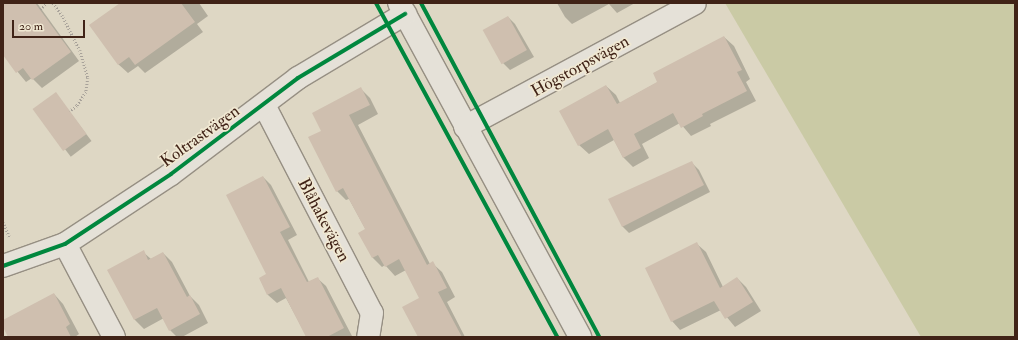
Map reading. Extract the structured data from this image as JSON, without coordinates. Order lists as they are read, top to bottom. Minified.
{"streets":{"street":["Högstorpsvägen","Koltrastvägen","Blåhakevägen"]},"crossings":[["Koltrastvägen","Blåhakevägen"]],"scale_bar":"20 m"}
